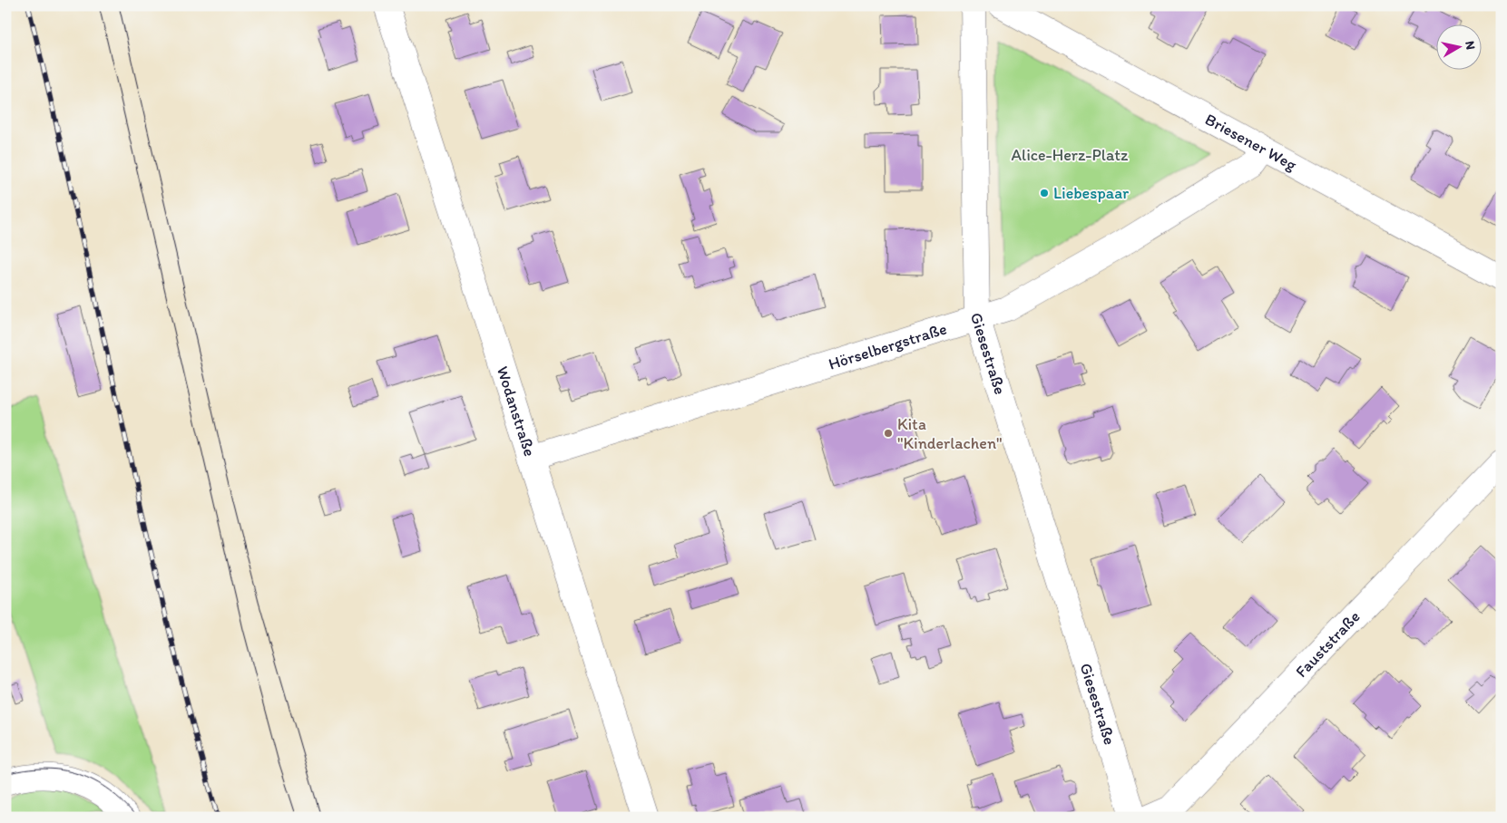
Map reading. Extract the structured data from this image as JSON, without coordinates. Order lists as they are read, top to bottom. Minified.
{"streets":{"street":["Briesener Weg","Hörselbergstraße","Giesestraße","Wodanstraße","Fauststraße"]},"crossings":[["Briesener Weg","Hörselbergstraße"],["Hörselbergstraße","Giesestraße"],["Hörselbergstraße","Wodanstraße"]],"parks":["Alice-Herz-Platz"],"places":["Liebespaar","Kita \"Kinderlachen\""],"north":"right"}
